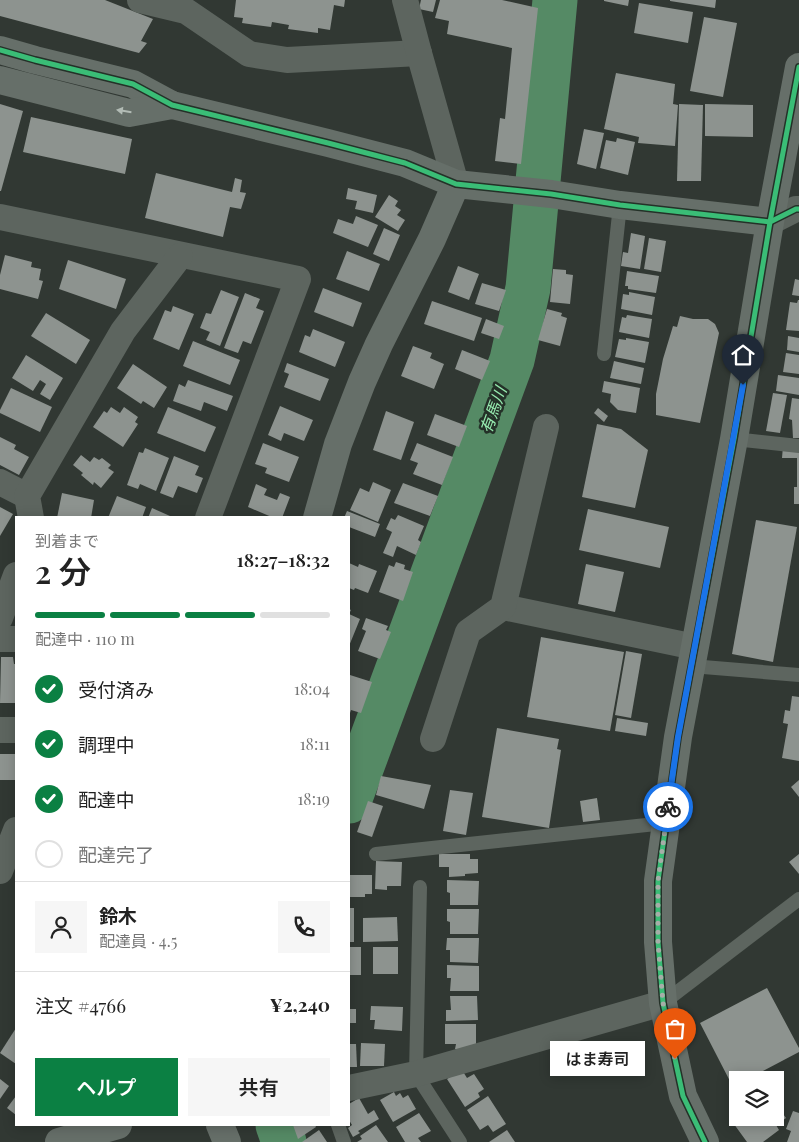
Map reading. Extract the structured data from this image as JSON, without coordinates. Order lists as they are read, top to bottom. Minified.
{"water":["有馬川"],"places":["はま寿司"],"page":{"heading":["2 分","到着まで","18:27–18:32"],"panel":["鈴木","配達員 · 4.5","注文 #4766","¥2,240"],"bar":"配達中 · 110 m","list":[["受付済み","18:04"],["調理中","18:11"],["配達中","18:19"],"配達完了"],"bubble":"はま寿司","buttons":["ヘルプ","共有"]}}
